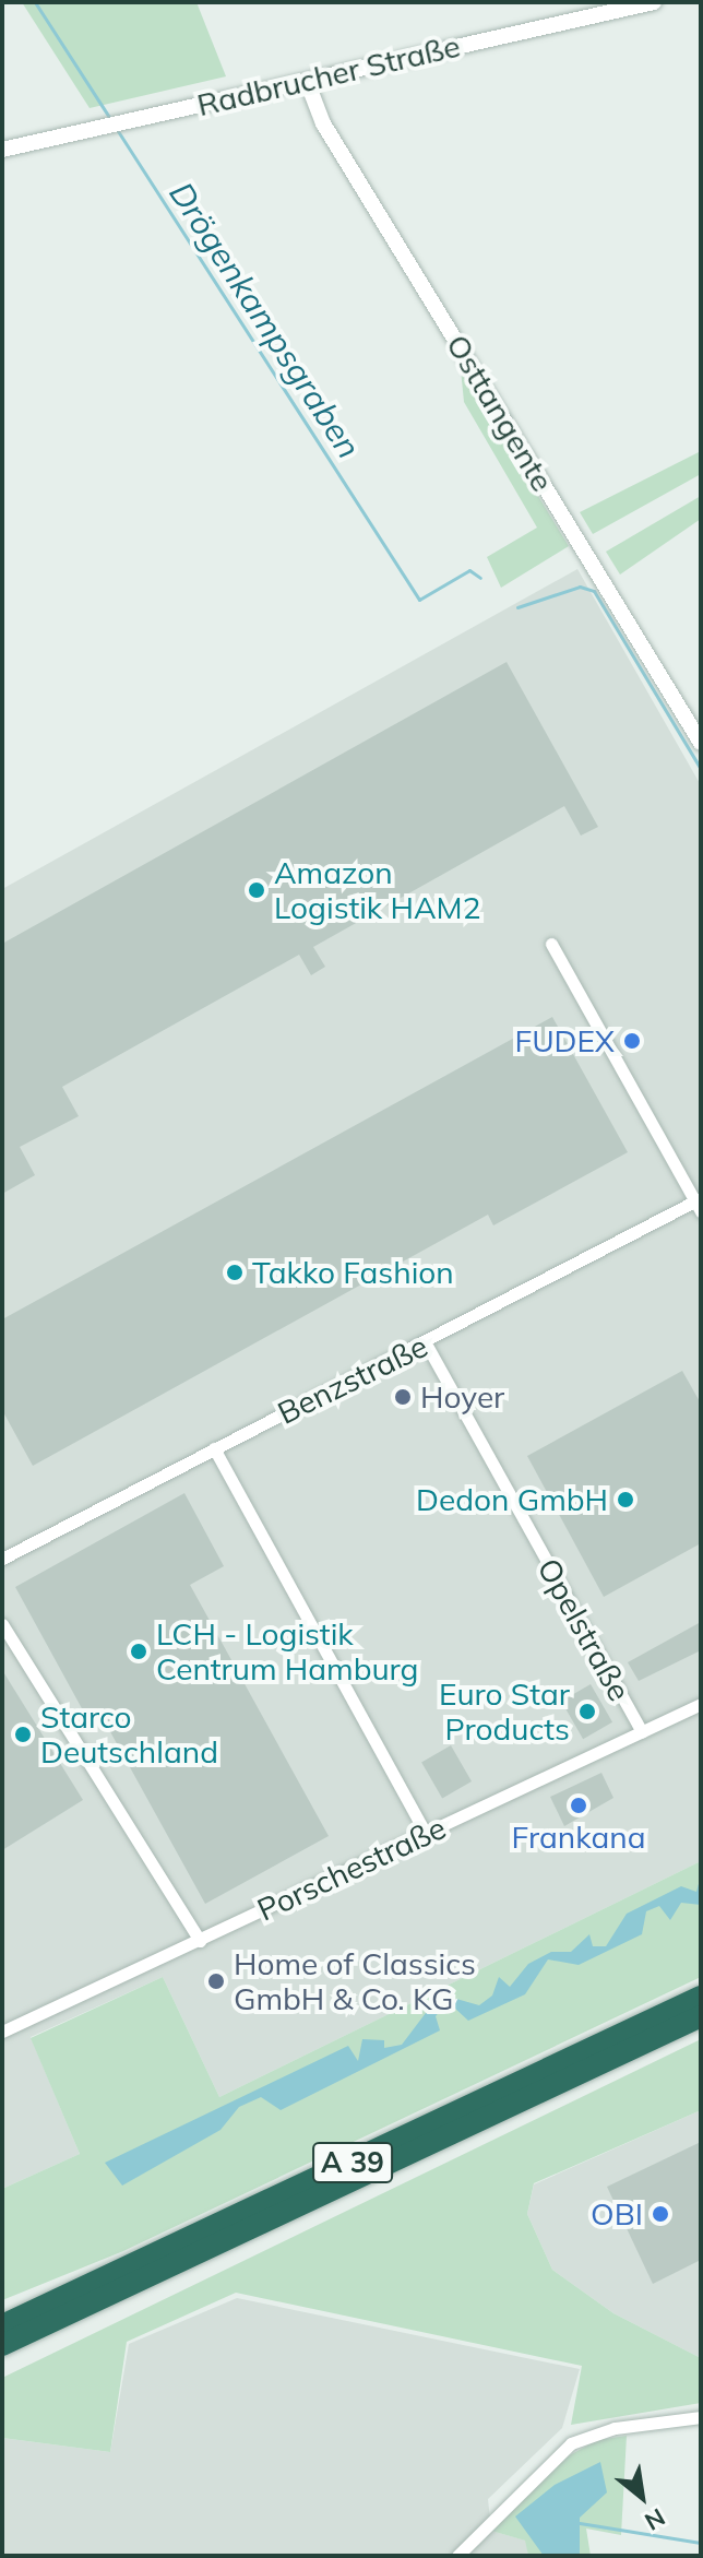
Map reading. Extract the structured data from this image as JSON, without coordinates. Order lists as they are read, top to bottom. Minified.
{"streets":{"highway":["A 39"],"street":["Radbrucher Straße","Osttangente","Benzstraße","Opelstraße","Porschestraße"]},"crossings":[["Radbrucher Straße","Osttangente"],["Benzstraße","Opelstraße"],["Opelstraße","Porschestraße"]],"water":["Drögenkampsgraben"],"places":["Amazon Logistik HAM2","FUDEX","Takko Fashion","Hoyer","Dedon GmbH","LCH - Logistik Centrum Hamburg","Euro Star Products","Starco Deutschland","Frankana","Home of Classics GmbH & Co. KG","OBI"],"north":"bottom right"}
